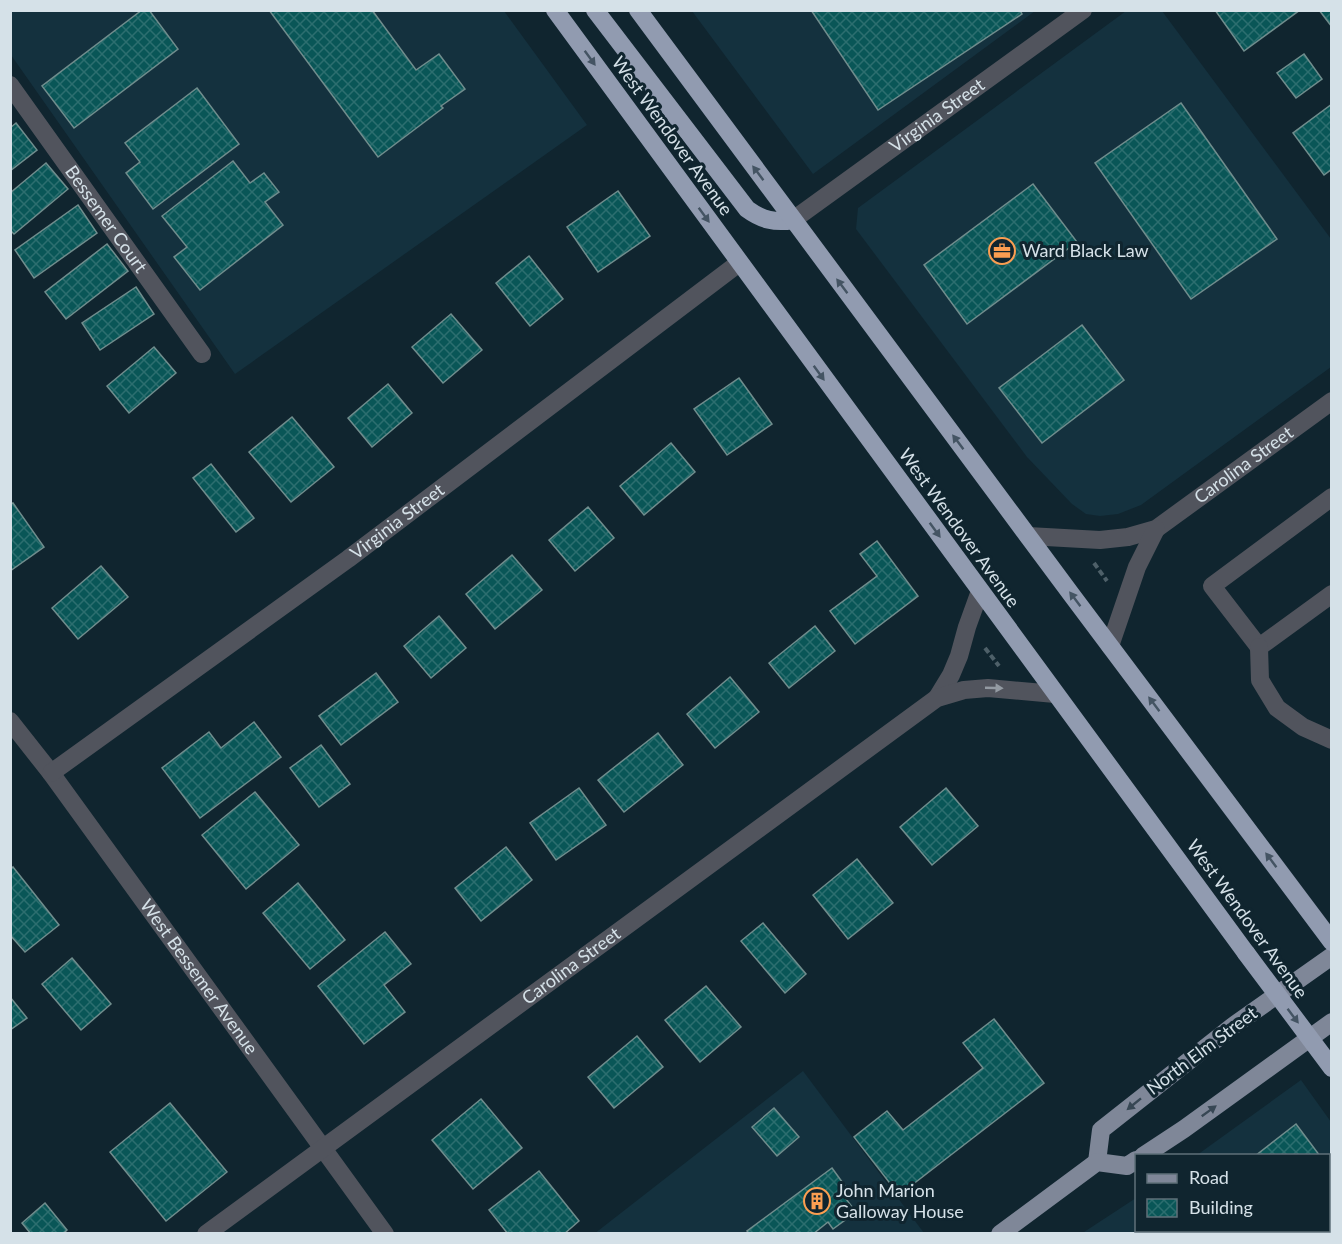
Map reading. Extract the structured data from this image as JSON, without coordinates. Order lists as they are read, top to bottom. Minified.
{"streets":{"highway":["West Wendover Avenue"],"main road":["North Elm Street"],"street":["Virginia Street","Bessemer Court","Carolina Street","West Bessemer Avenue"]},"crossings":[["Virginia Street","West Wendover Avenue"],["Virginia Street","West Bessemer Avenue"],["West Wendover Avenue","Carolina Street"],["Carolina Street","West Bessemer Avenue"]],"places":{"office":["Ward Black Law"],"building":["John Marion Galloway House"]},"legend":["Road","Building"]}
